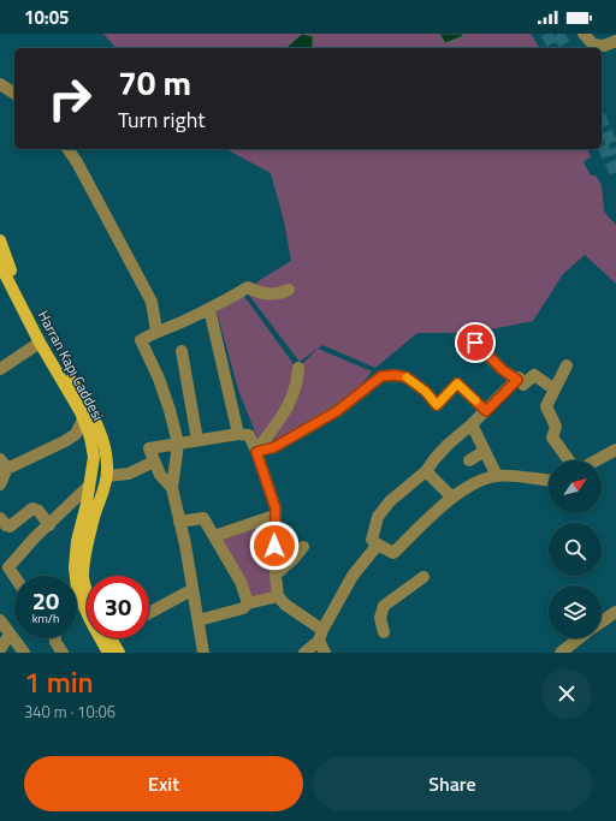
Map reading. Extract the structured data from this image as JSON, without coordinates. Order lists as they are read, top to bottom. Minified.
{"streets":{"main road":["Harran Kapı Caddesi"]},"north":"top right","page":{"status":"10:05","turn":["70 m","Turn right"],"speed":"20 km/h","limit":"30","heading":["1 min","340 m · 10:06"],"buttons":["Exit","Share"]}}
